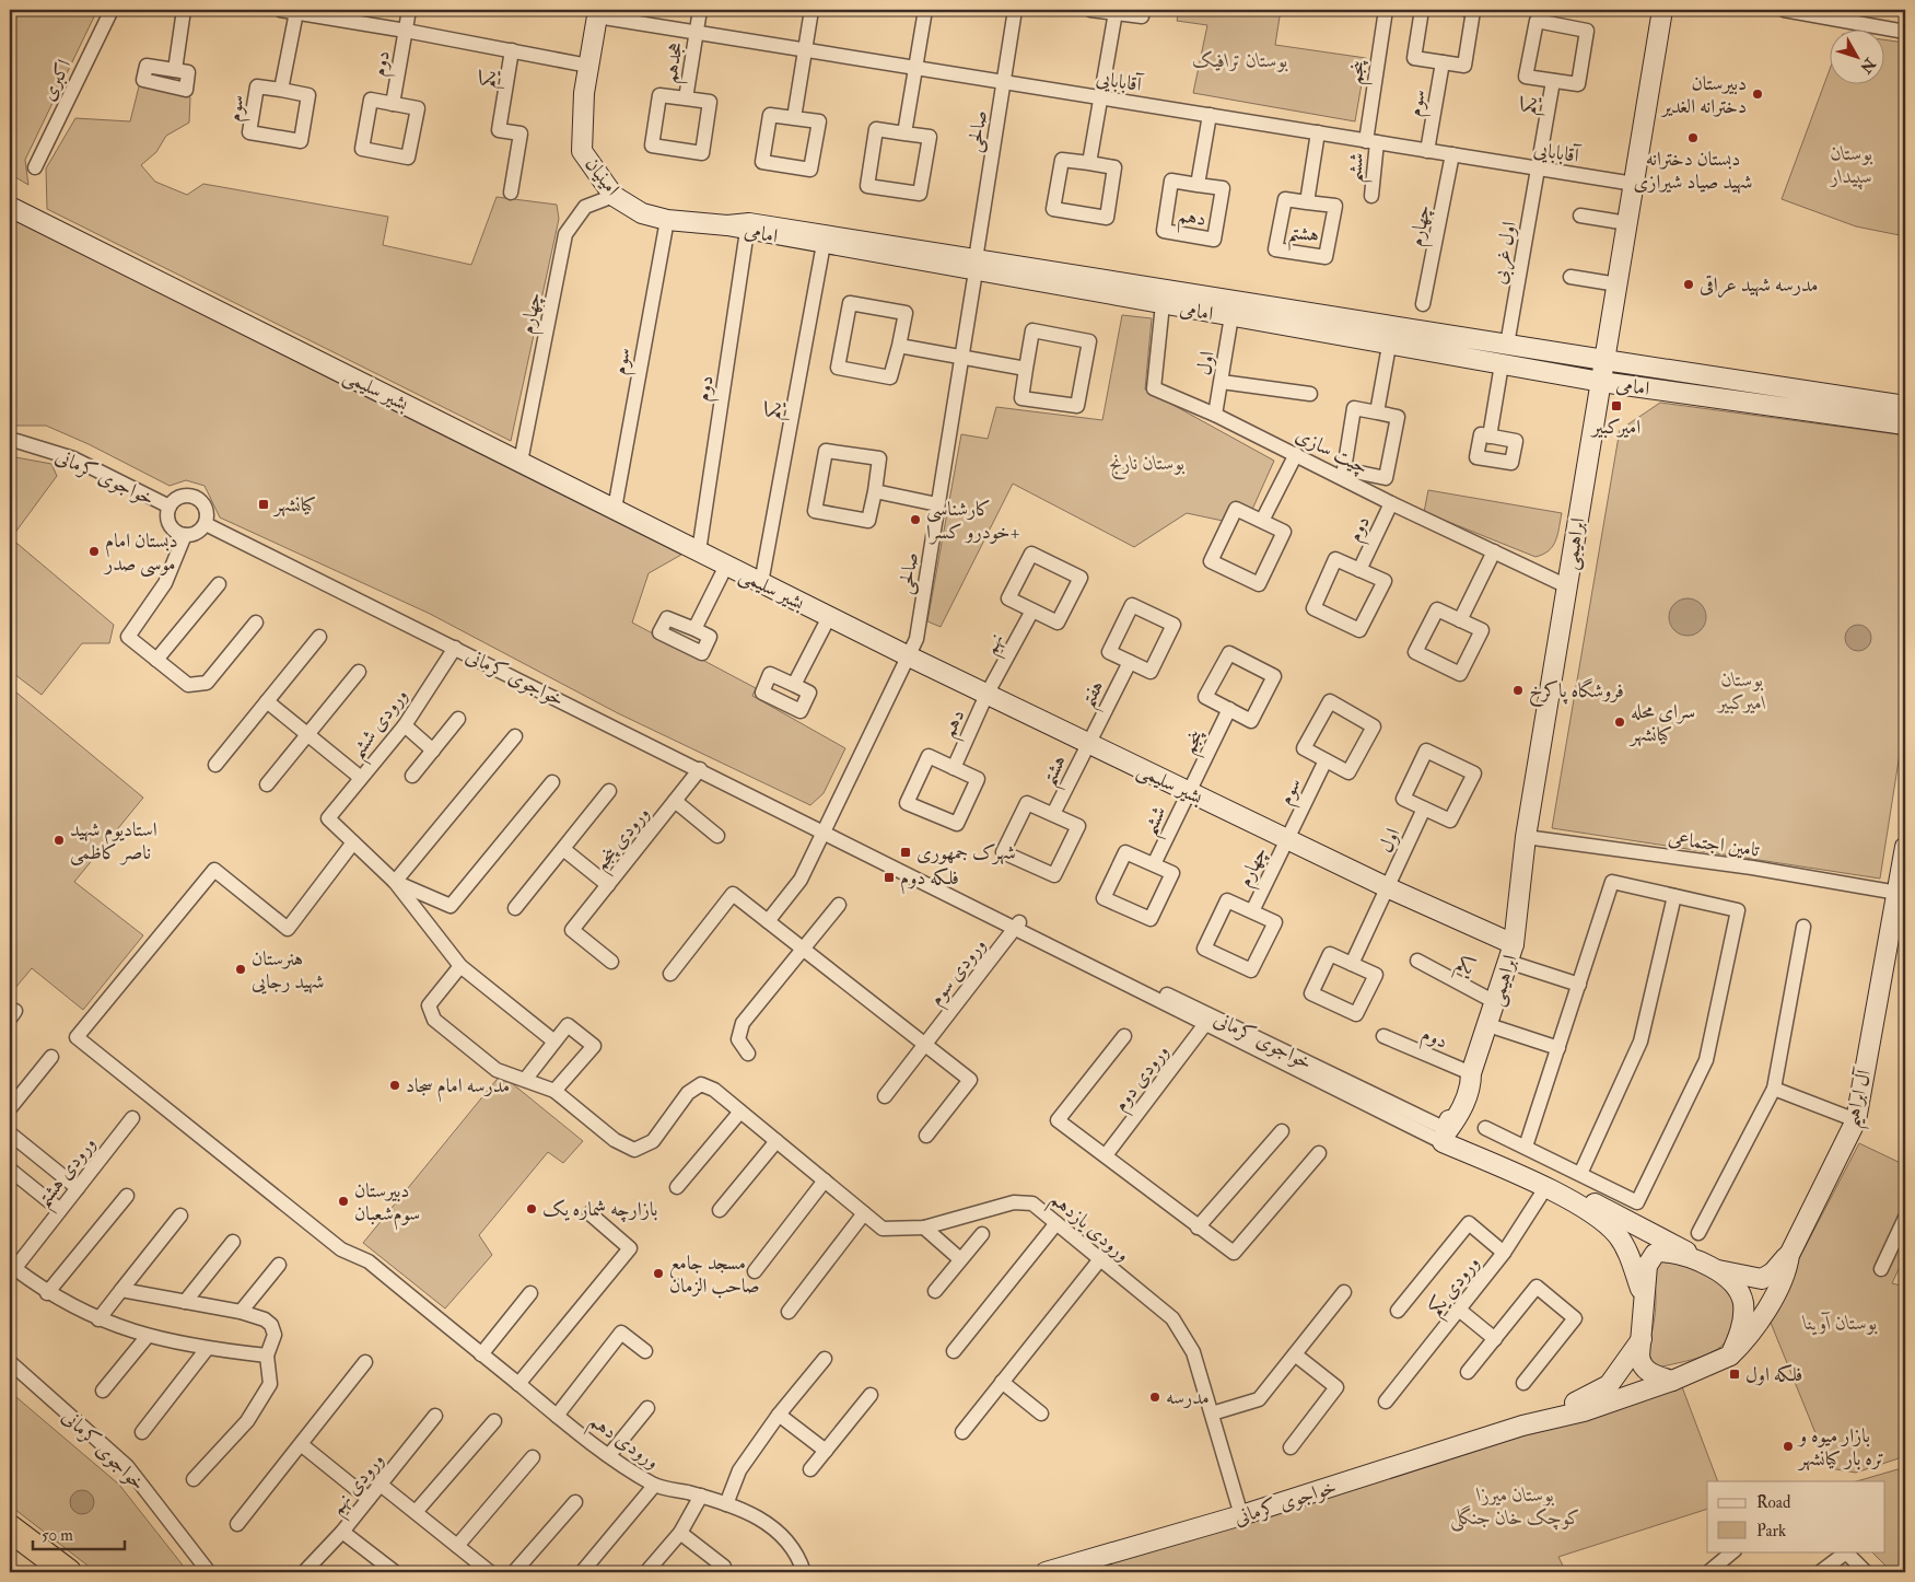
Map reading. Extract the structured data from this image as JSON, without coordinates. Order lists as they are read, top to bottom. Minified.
{"streets":{"main road":["امینیان","امامی","بشیر سلیمی","خواجوی کرمانی","ابراهیمی","آل ابراهیم"],"street":["هجدهم","دوم","پنجم","یکم","اکبری","آقابابایی","سوم","صالحی","ششم","دهم","چهارم","هشتم","اول غربی","اول","چیت سازی","نهم","هفتم","ورودی ششم","ورودی پنجم","تامین اجتماعی","ورودی سوم","ورودی دوم","ورودی هشتم","ورودی یازدهم","ورودی یکم","ورودی دهم","ورودی نهم"]},"crossings":[["هجدهم","آقابابایی"],["دوم","امامی"],["دوم","بشیر سلیمی"],["دوم","چیت سازی"],["دوم","ابراهیمی"],["پنجم","آقابابایی"],["پنجم","ششم"],["پنجم","بشیر سلیمی"],["یکم","آقابابایی"],["یکم","امامی"],["یکم","اول غربی"],["یکم","بشیر سلیمی"],["یکم","ابراهیمی"],["آقابابایی","سوم"],["آقابابایی","صالحی"],["آقابابایی","ششم"],["آقابابایی","امینیان"],["آقابابایی","دهم"],["آقابابایی","چهارم"],["آقابابایی","هشتم"],["آقابابایی","اول غربی"],["آقابابایی","ابراهیمی"],["سوم","امینیان"],["سوم","چهارم"],["سوم","بشیر سلیمی"],["صالحی","امامی"],["صالحی","بشیر سلیمی"],["صالحی","خواجوی کرمانی"],["ششم","بشیر سلیمی"],["امینیان","چهارم"],["امینیان","امامی"],["دهم","بشیر سلیمی"],["دهم","نهم"],["چهارم","بشیر سلیمی"],["امامی","اول غربی"],["امامی","اول"],["امامی","چیت سازی"],["امامی","ابراهیمی"],["هشتم","بشیر سلیمی"],["هشتم","هفتم"],["اول","بشیر سلیمی"],["اول","چیت سازی"],["بشیر سلیمی","ابراهیمی"],["بشیر سلیمی","نهم"],["بشیر سلیمی","هفتم"],["چیت سازی","ابراهیمی"],["خواجوی کرمانی","ابراهیمی"],["خواجوی کرمانی","ورودی ششم"],["خواجوی کرمانی","ورودی پنجم"],["خواجوی کرمانی","ورودی سوم"],["خواجوی کرمانی","ورودی دوم"],["خواجوی کرمانی","آل ابراهیم"],["خواجوی کرمانی","ورودی یازدهم"],["خواجوی کرمانی","ورودی یکم"],["ابراهیمی","تامین اجتماعی"],["ورودی ششم","ورودی دهم"],["تامین اجتماعی","آل ابراهیم"]],"parks":["بوستان ترافیک","بوستان سپیدار","بوستان نارنج","بوستان امیرکبیر","بوستان آوینا","بوستان میرزا کوچک خان جنگلی"],"places":{"other":["دبیرستان دخترانه الغدیر","دبستان دخترانه شهید صیاد شیرازی","مدرسه شهید عراقی","کارشناسی خودرو کسرا+","دبستان امام موسی صدر","فروشگاه پاکرخ","سرای محله کیانشهر","استادیوم شهید ناصر کاظمی","هنرستان شهید رجایی","مدرسه امام سجاد","دبیرستان سوم‌شعبان","بازارچه شماره یک","مسجد جامع صاحب الزمان","مدرسه","بازار میوه و تره بار کیانشهر"],"transit":["امیرکبیر","کیانشهر","شهرک جمهوری","فلکه دوم","فلکه اول"]},"legend":["Road","Park"],"scale_bar":"50 m","north":"bottom right"}
